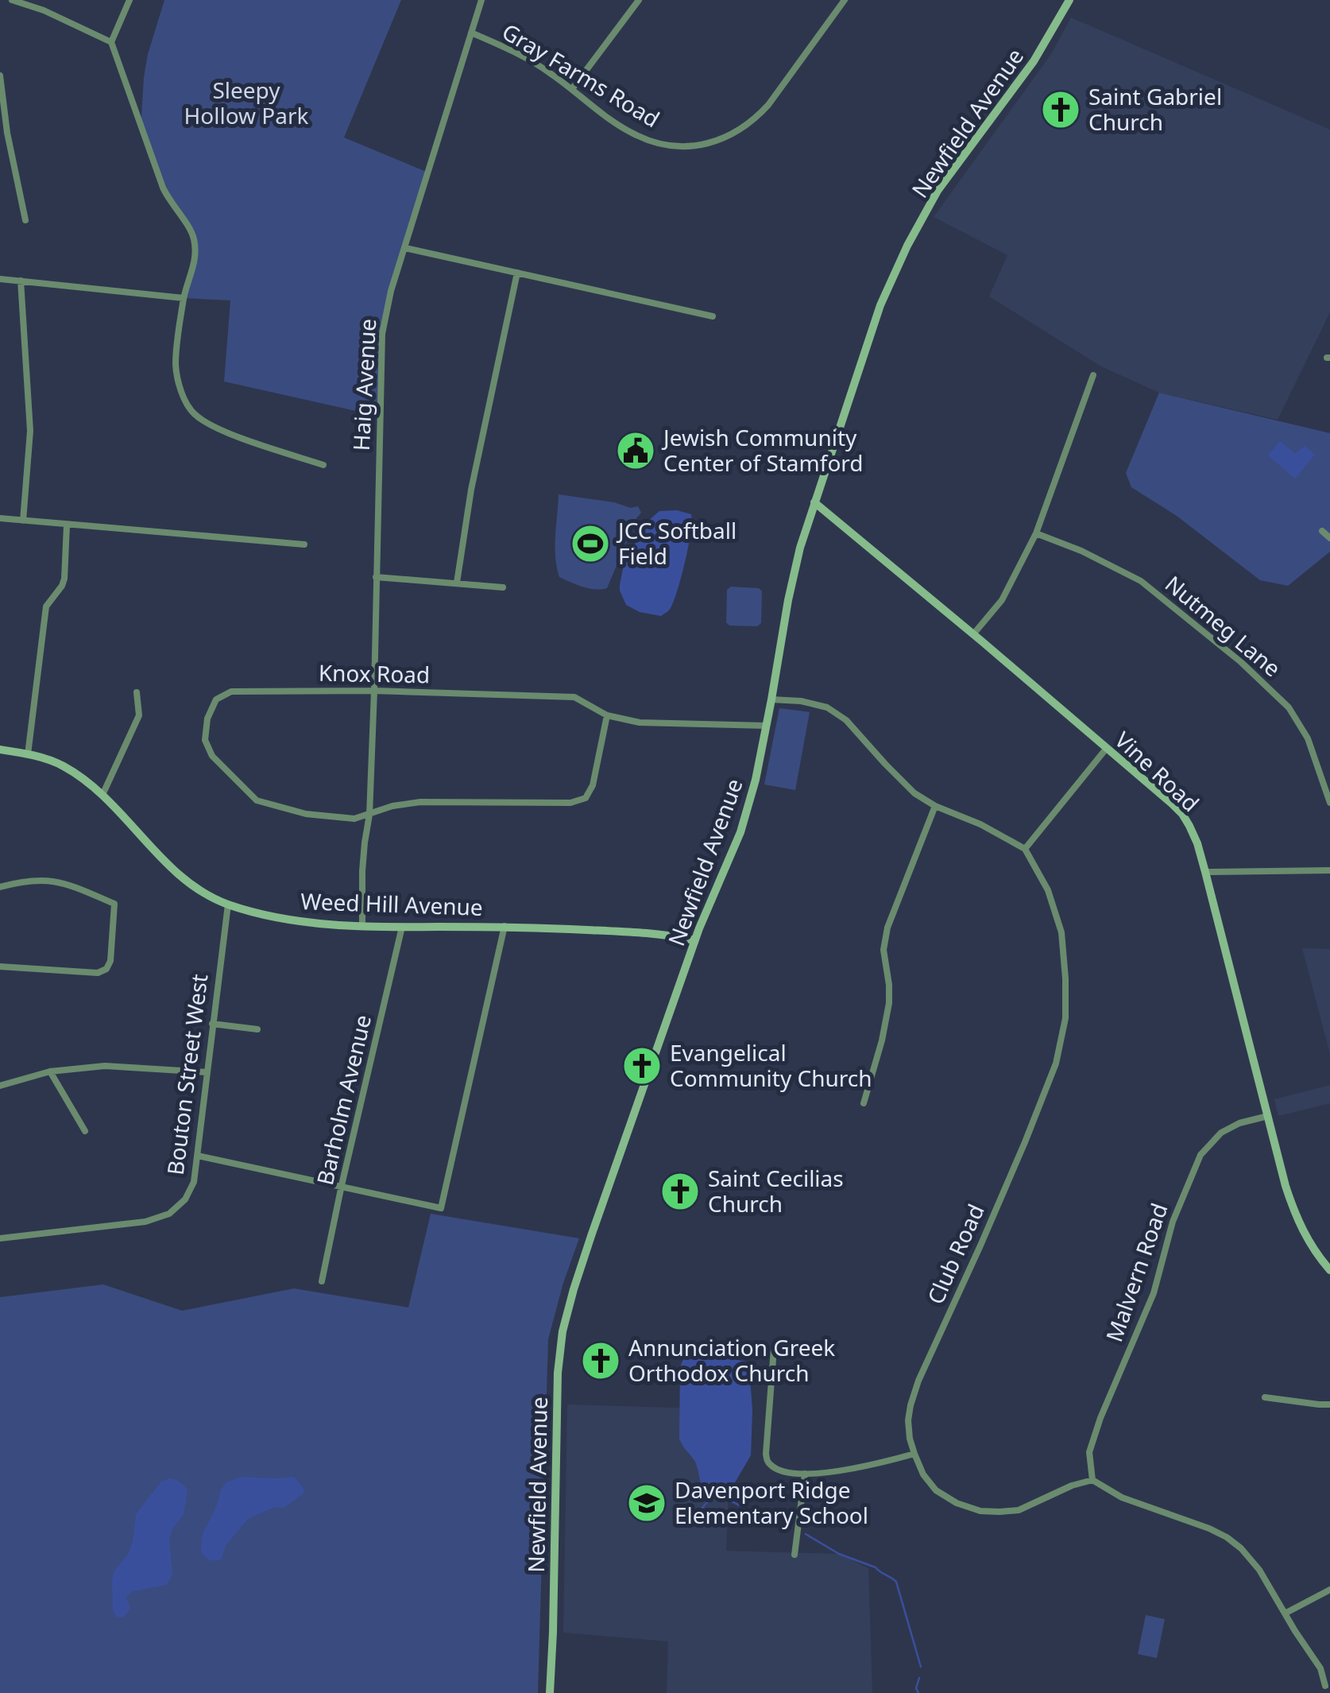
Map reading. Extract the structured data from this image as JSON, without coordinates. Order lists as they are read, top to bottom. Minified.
{"streets":{"main road":["Newfield Avenue","Vine Road","Weed Hill Avenue"],"street":["Gray Farms Road","Haig Avenue","Nutmeg Lane","Knox Road","Bouton Street West","Barholm Avenue","Club Road","Malvern Road"]},"crossings":[["Gray Farms Road","Haig Avenue"],["Newfield Avenue","Knox Road"],["Newfield Avenue","Vine Road"],["Newfield Avenue","Weed Hill Avenue"],["Haig Avenue","Knox Road"],["Haig Avenue","Weed Hill Avenue"],["Vine Road","Malvern Road"],["Weed Hill Avenue","Bouton Street West"],["Weed Hill Avenue","Barholm Avenue"],["Club Road","Malvern Road"]],"parks":["Sleepy Hollow Park"],"places":{"church":["Saint Gabriel Church","Evangelical Community Church","Saint Cecilias Church","Annunciation Greek Orthodox Church"],"public building":["Jewish Community Center of Stamford"],"sports":["JCC Softball Field"],"school or university":["Davenport Ridge Elementary School"]}}
